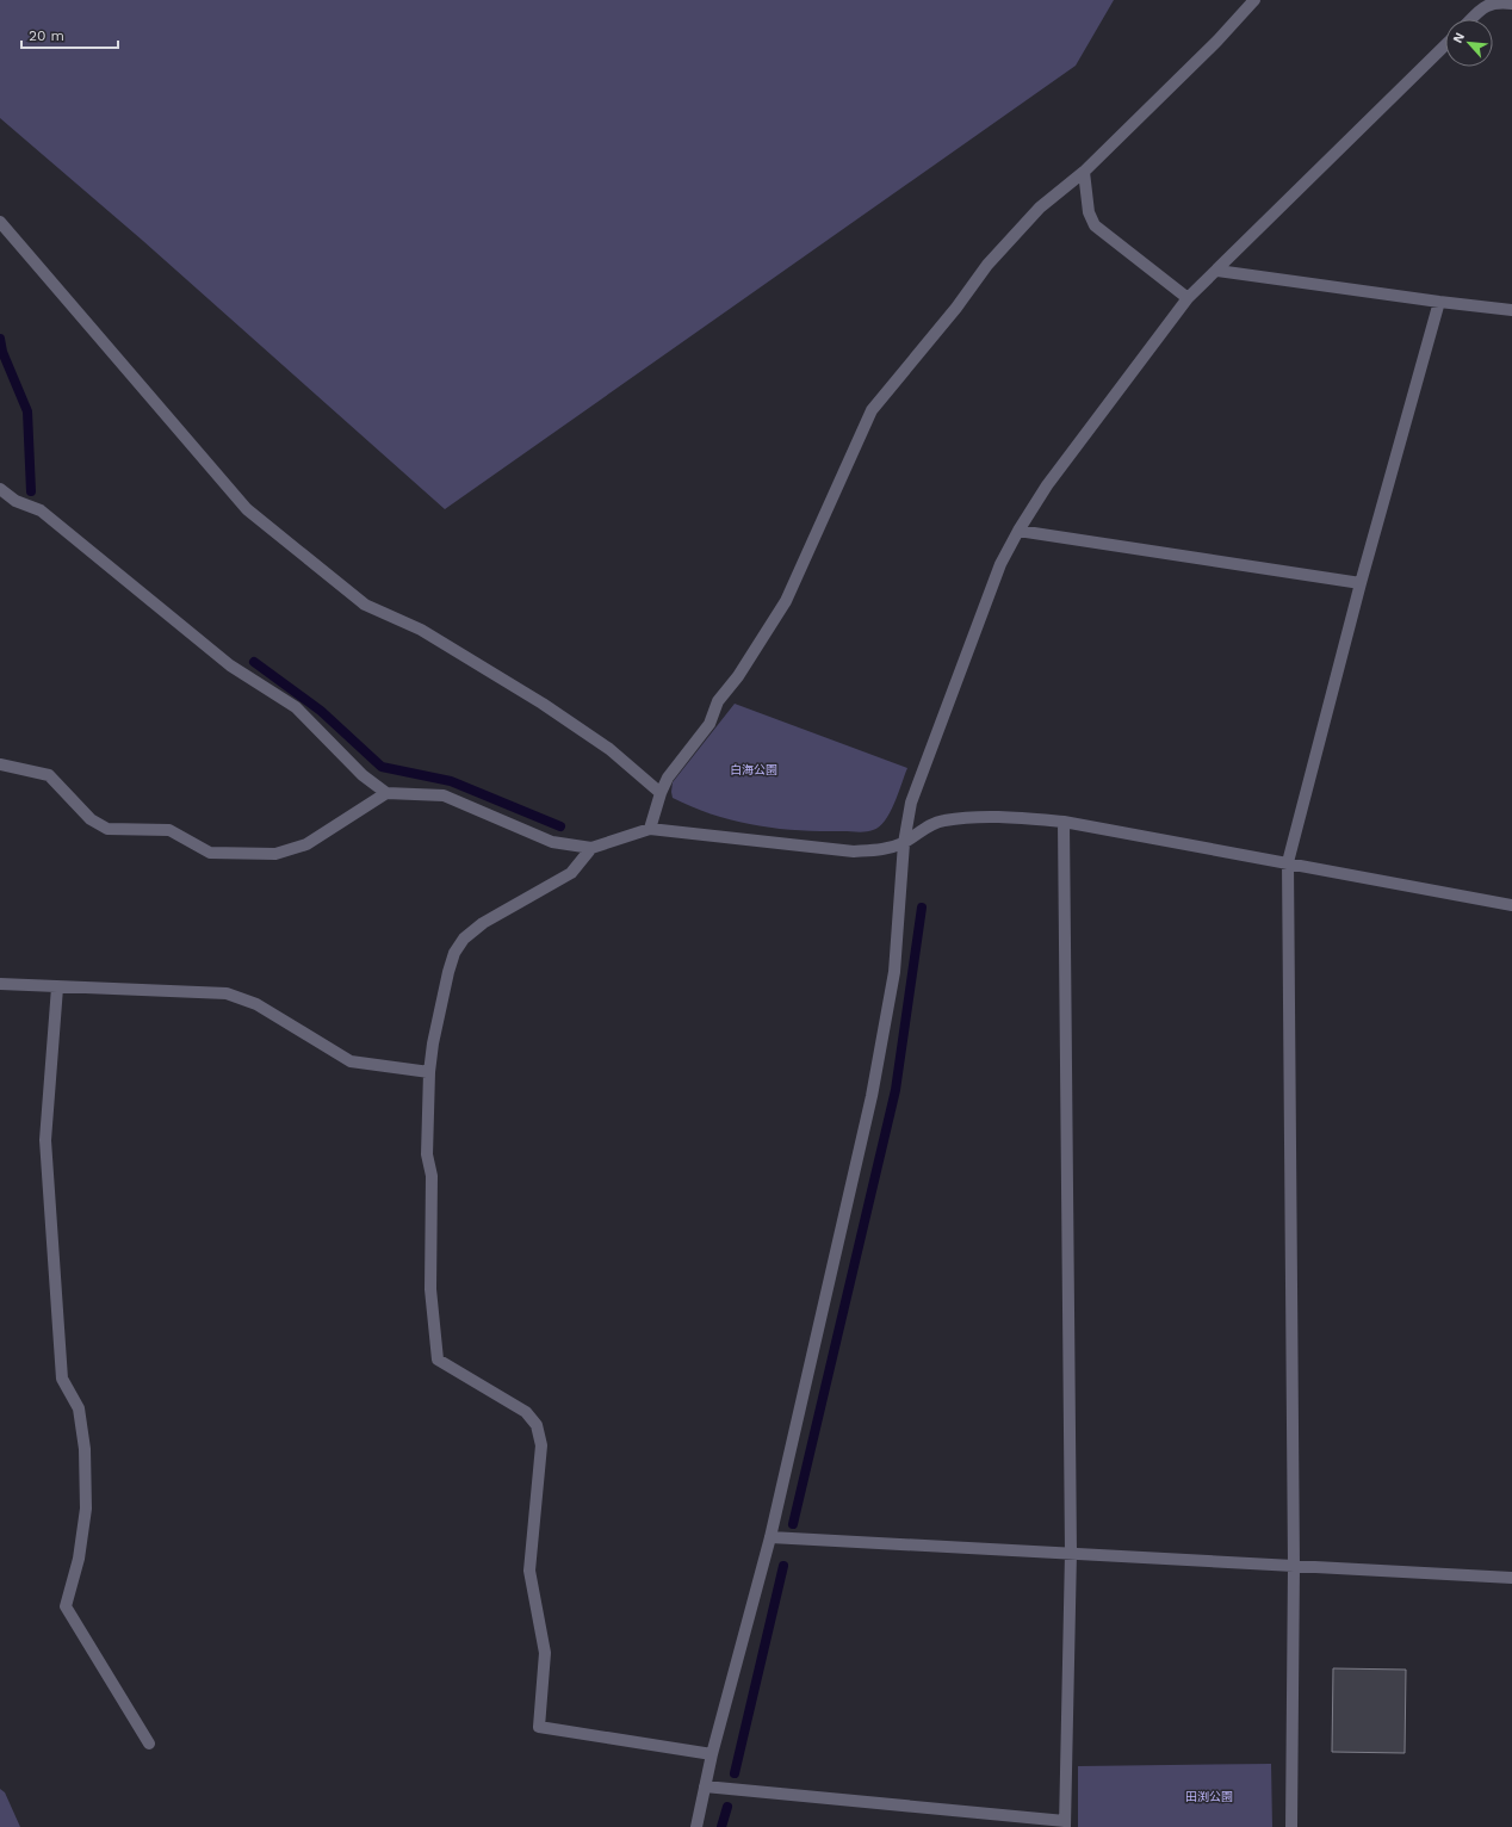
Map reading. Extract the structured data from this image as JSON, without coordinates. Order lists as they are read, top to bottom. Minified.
{"parks":["白海公園","田渕公園"],"scale_bar":"20 m","north":"top left"}
